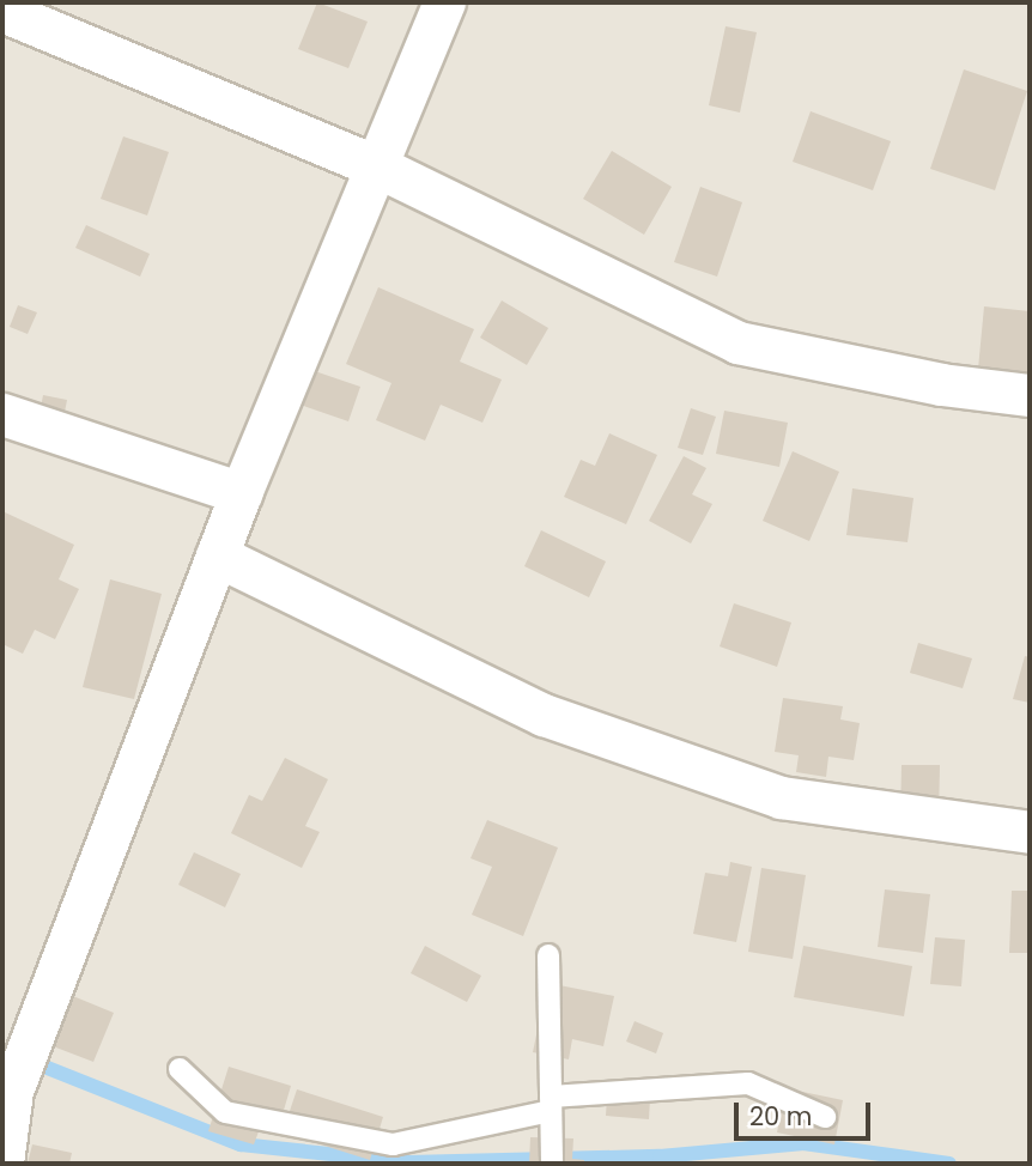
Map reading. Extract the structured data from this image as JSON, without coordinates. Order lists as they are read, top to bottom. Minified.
{"scale_bar":"20 m"}
